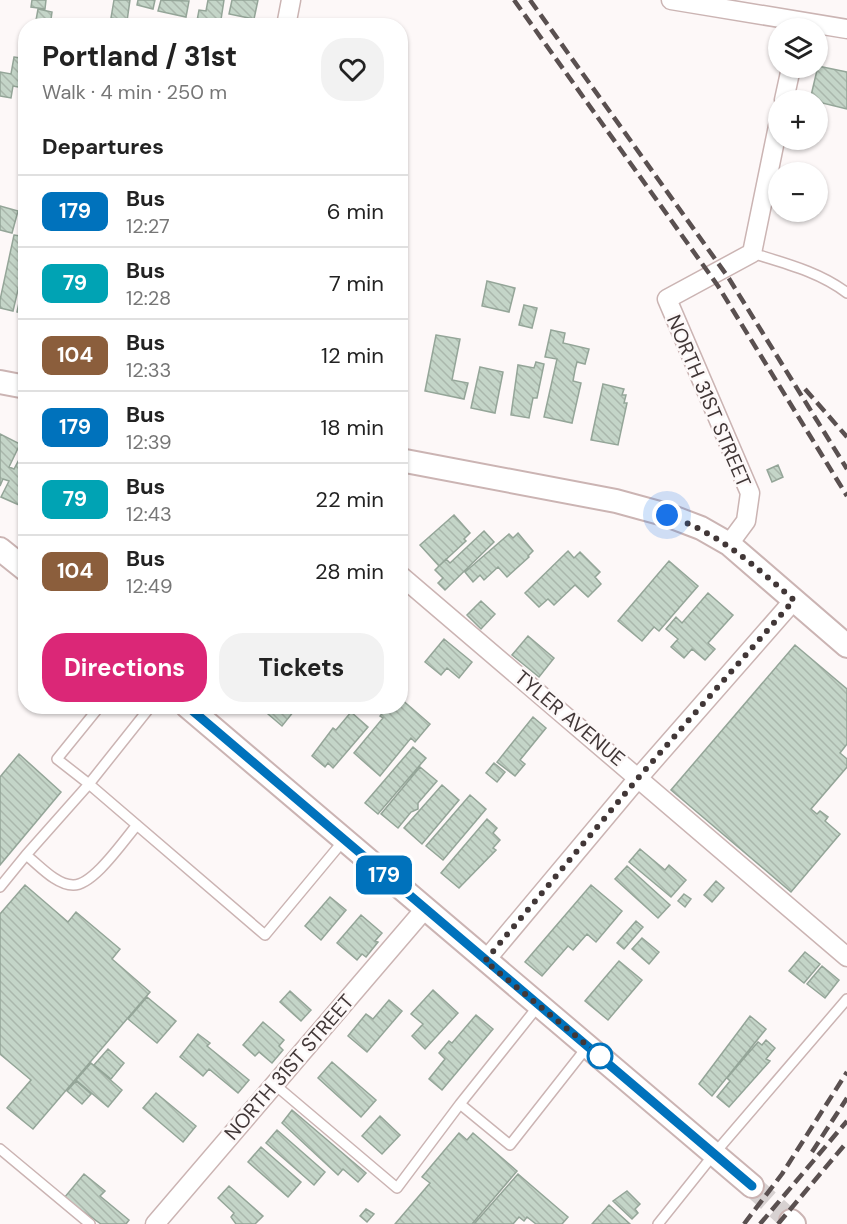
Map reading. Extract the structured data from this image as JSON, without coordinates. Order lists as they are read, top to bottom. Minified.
{"streets":{"street":["NORTH 31ST STREET","TYLER AVENUE"]},"lines":["bus line 179"],"page":{"on_map":"179","map_buttons":["+","−"],"heading":[["Portland / 31st","Walk · 4 min · 250 m"],"Departures"],"list":[{"mark":"179","name":"Bus","note":"12:27","value":"6 min"},{"mark":"79","name":"Bus","note":"12:28","value":"7 min"},{"mark":"104","name":"Bus","note":"12:33","value":"12 min"},{"mark":"179","name":"Bus","note":"12:39","value":"18 min"},{"mark":"79","name":"Bus","note":"12:43","value":"22 min"},{"mark":"104","name":"Bus","note":"12:49","value":"28 min"}],"buttons":["Directions","Tickets"]}}
